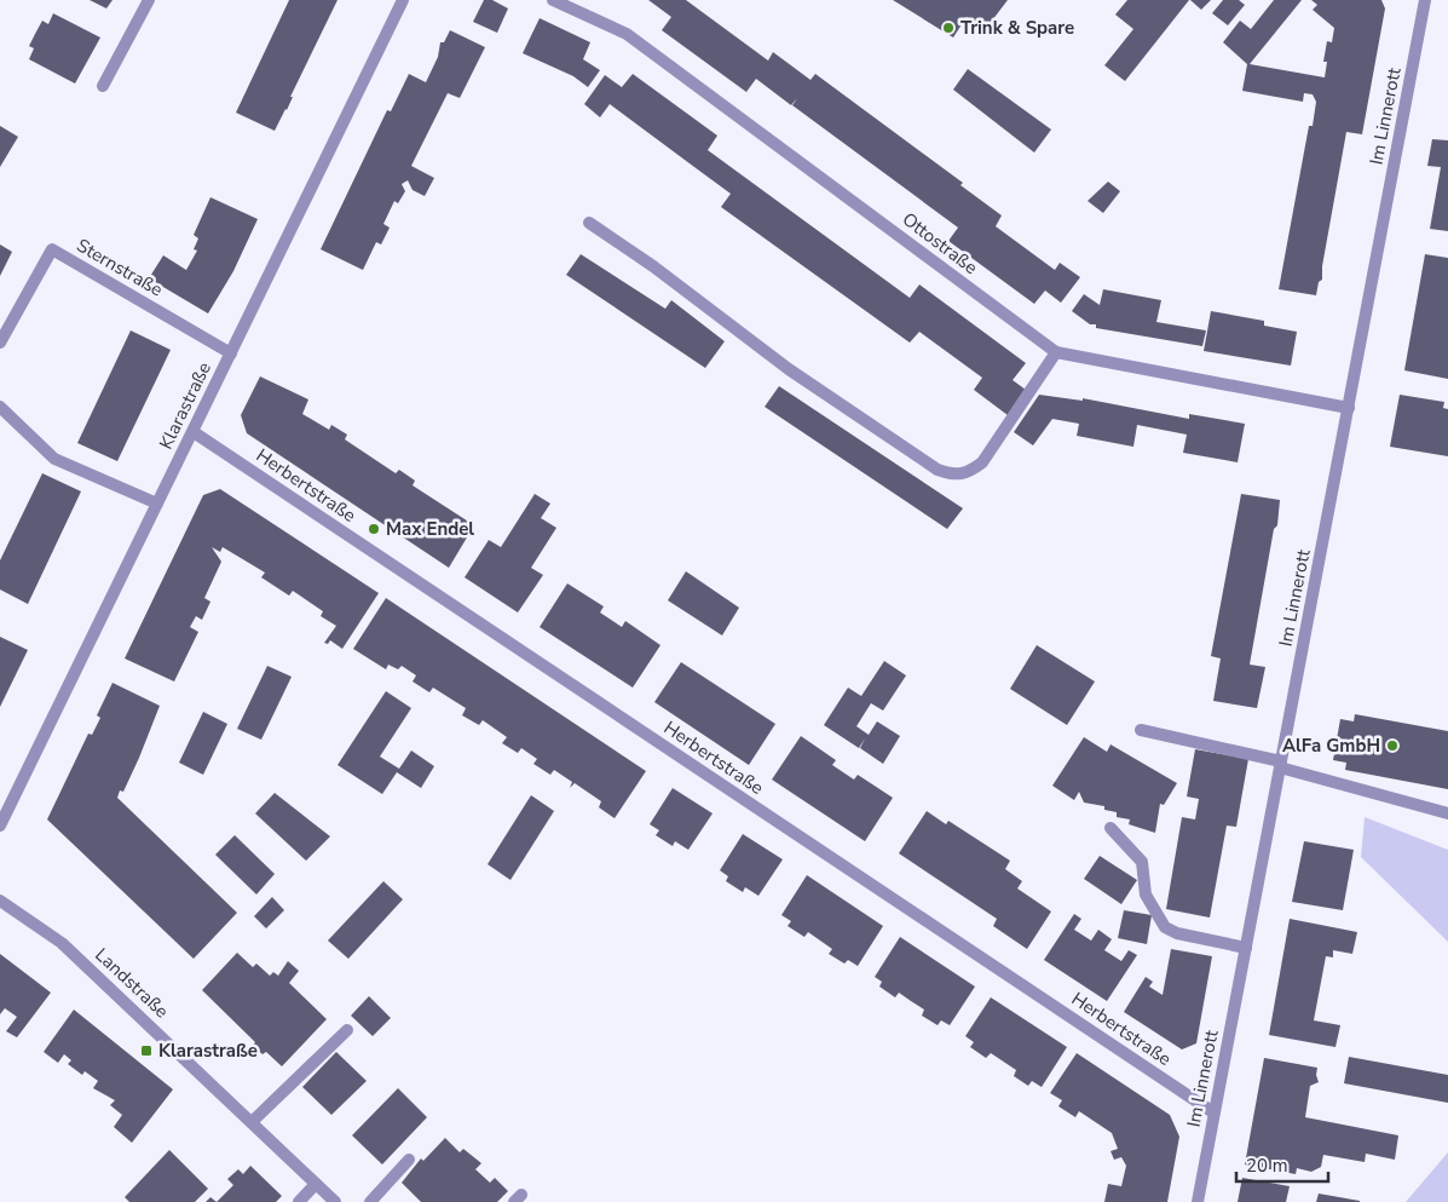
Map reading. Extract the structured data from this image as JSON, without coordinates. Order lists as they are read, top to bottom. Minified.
{"streets":{"street":["Im Linnerott","Ottostraße","Sternstraße","Klarastraße","Herbertstraße","Landstraße"]},"crossings":[["Im Linnerott","Ottostraße"],["Im Linnerott","Herbertstraße"],["Sternstraße","Klarastraße"],["Klarastraße","Herbertstraße"]],"places":{"other":["Trink & Spare","Max Endel","AlFa GmbH"],"transit":["Klarastraße"]},"scale_bar":"20 m"}
